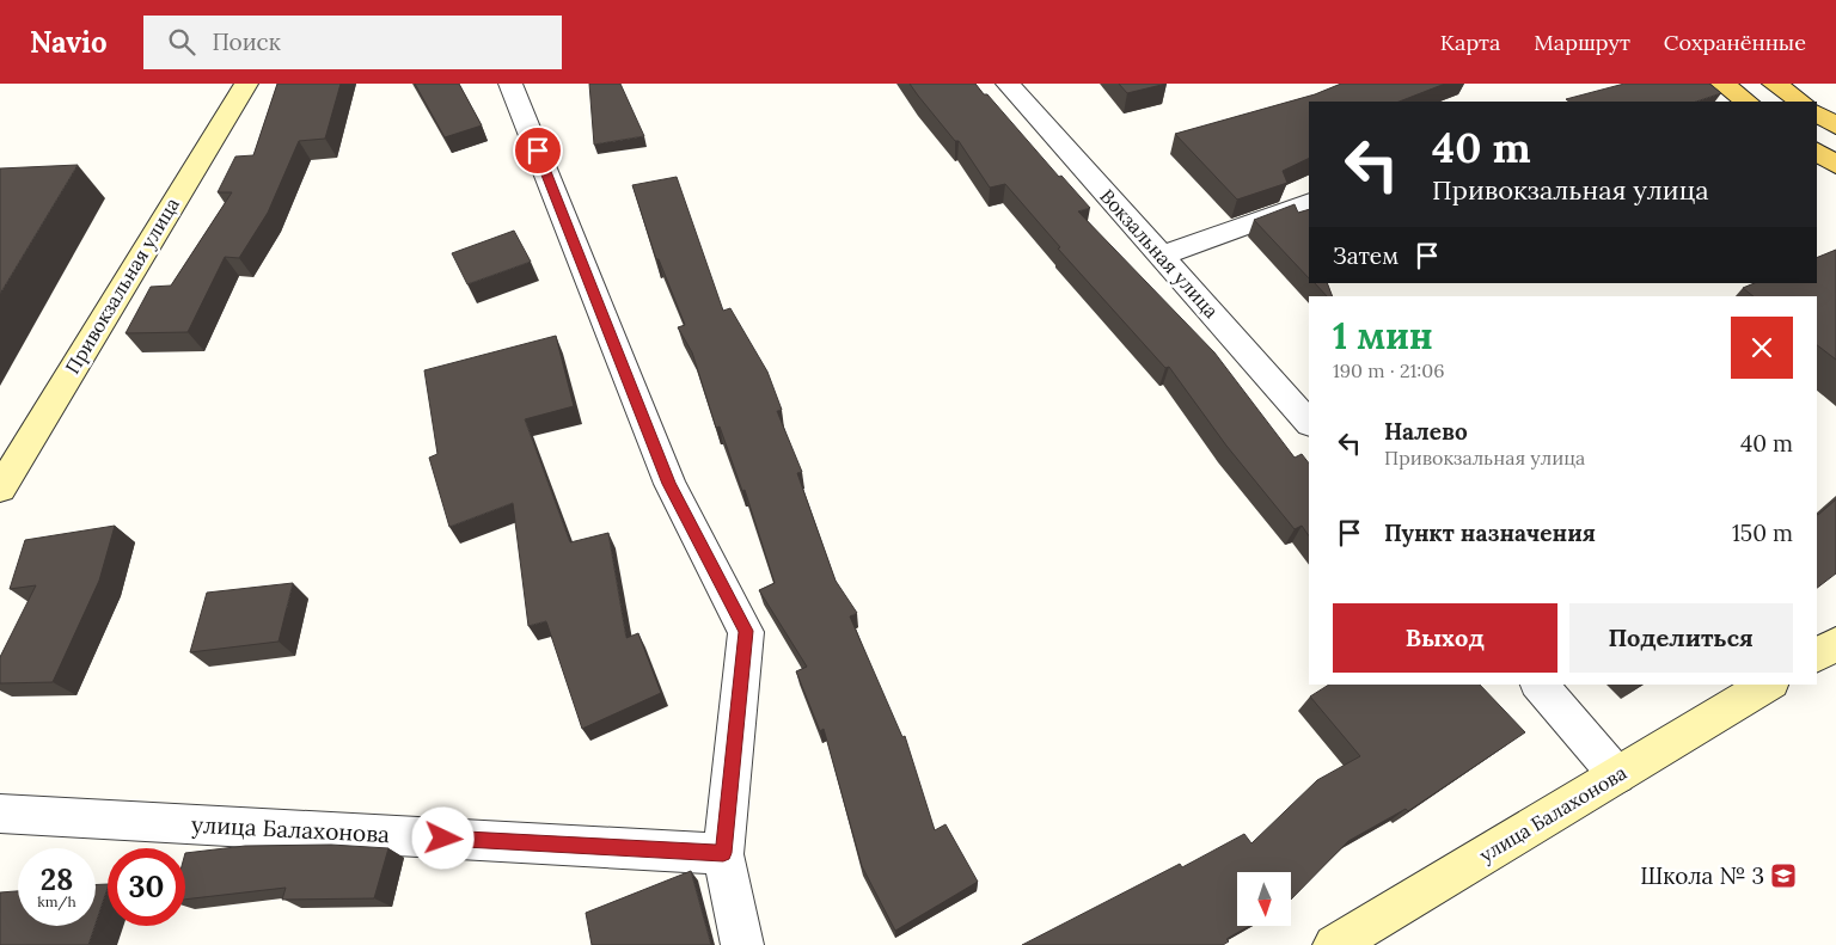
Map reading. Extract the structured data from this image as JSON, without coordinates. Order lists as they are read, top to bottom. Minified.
{"streets":{"street":["Вокзальная улица","Привокзальная улица","улица Балахонова"]},"places":{"school or university":["Школа № 3"]},"north":"bottom","page":{"header":"Navio","search":"Поиск","nav":["Карта","Маршрут","Сохранённые"],"turn":["40 m","Привокзальная улица"],"then":"Затем","heading":["1 мин","190 m · 21:06"],"list":[{"name":"Налево","note":"Привокзальная улица","value":"40 m"},{"name":"Пункт назначения","value":"150 m"}],"buttons":["Выход","Поделиться"],"speed":"28 km/h","limit":"30"}}
